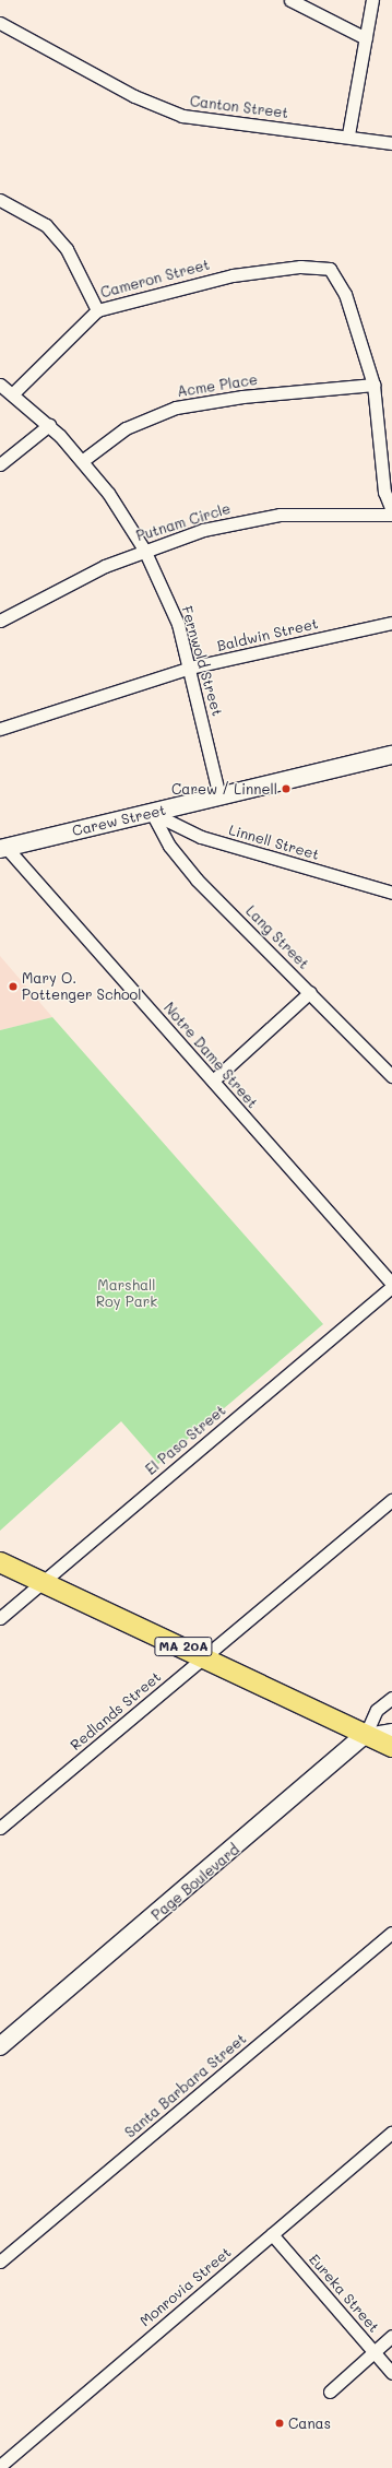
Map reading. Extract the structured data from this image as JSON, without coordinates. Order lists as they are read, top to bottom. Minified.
{"streets":{"main road":["MA 20A"],"street":["Canton Street","Cameron Street","Acme Place","Putnam Circle","Baldwin Street","Fernwold Street","Carew Street","Linnell Street","Lang Street","Notre Dame Street","El Paso Street","Redlands Street","Page Boulevard","Santa Barbara Street","Monrovia Street","Eureka Street"]},"crossings":[["Cameron Street","Acme Place"],["Cameron Street","Fernwold Street"],["Acme Place","Fernwold Street"],["Putnam Circle","Fernwold Street"],["Baldwin Street","Fernwold Street"],["Fernwold Street","Carew Street"],["Carew Street","Linnell Street"],["Carew Street","Lang Street"],["Carew Street","Notre Dame Street"],["Linnell Street","Lang Street"],["Notre Dame Street","El Paso Street"],["El Paso Street","MA 20A"],["MA 20A","Redlands Street"],["MA 20A","Page Boulevard"],["Monrovia Street","Eureka Street"]],"parks":["Marshall Roy Park"],"places":["Carew / Linnell","Mary O. Pottenger School","Canas"]}
